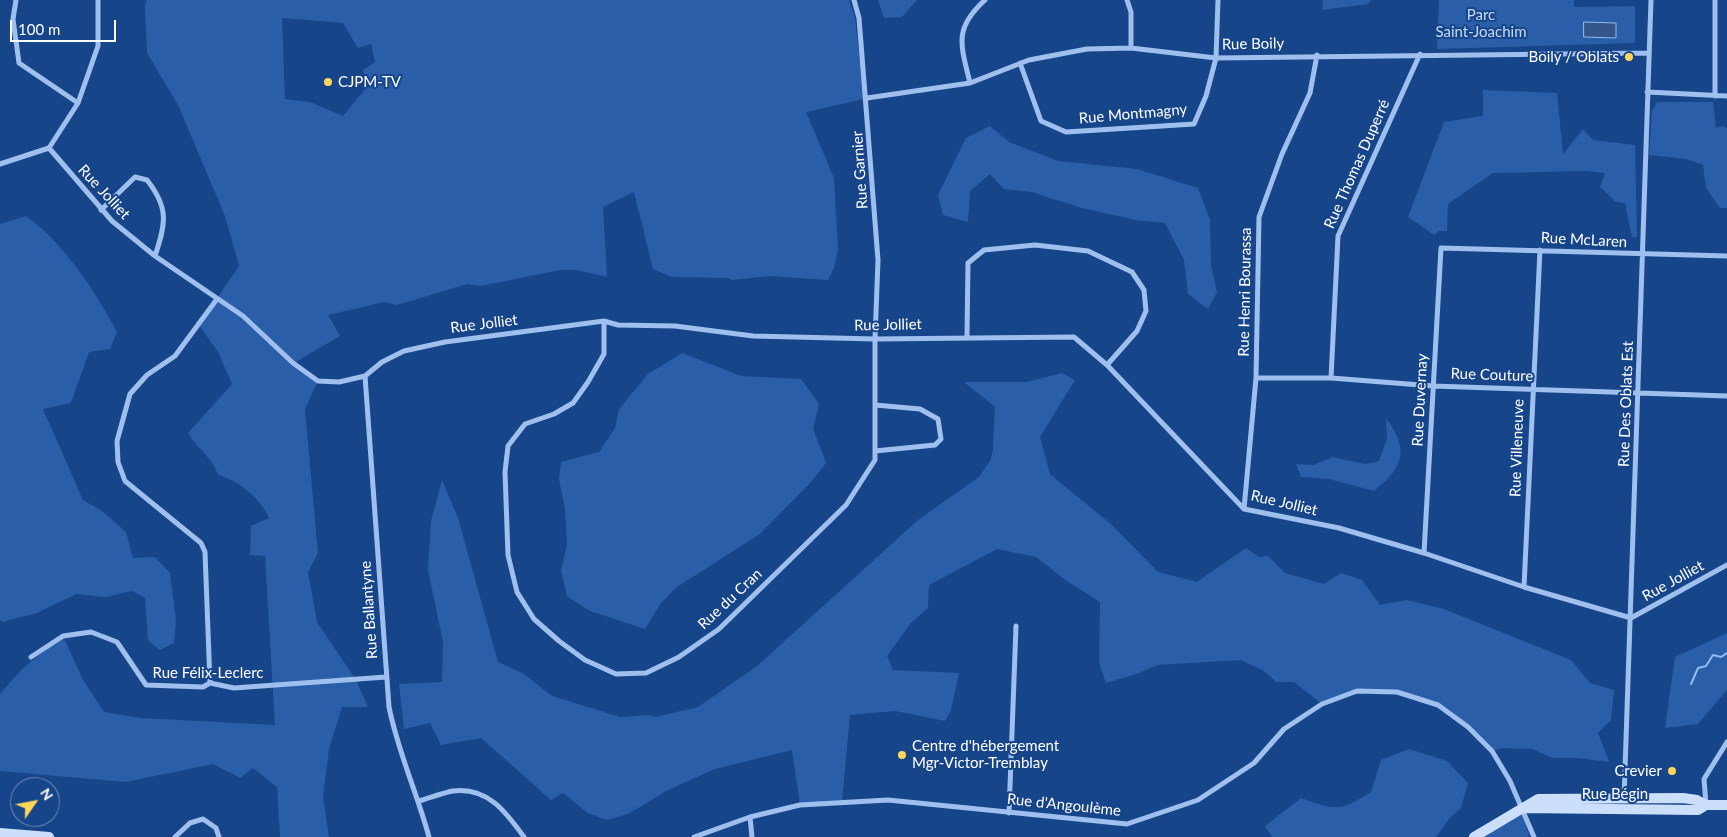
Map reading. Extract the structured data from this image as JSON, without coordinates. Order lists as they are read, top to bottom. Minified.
{"streets":{"street":["Rue Boily","Rue Montmagny","Rue Thomas Duperré","Rue Garnier","Rue Jolliet","Rue McLaren","Rue Henri Bourassa","Rue Couture","Rue Duvernay","Rue Des Oblats Est","Rue Villeneuve","Rue du Cran","Rue Ballantyne","Rue Félix-Leclerc","Rue Bégin","Rue d'Angoulème"]},"crossings":[["Rue Boily","Rue Montmagny"],["Rue Boily","Rue Thomas Duperré"],["Rue Boily","Rue Garnier"],["Rue Boily","Rue Henri Bourassa"],["Rue Boily","Rue Des Oblats Est"],["Rue Thomas Duperré","Rue Couture"],["Rue Garnier","Rue Jolliet"],["Rue Garnier","Rue du Cran"],["Rue Jolliet","Rue Henri Bourassa"],["Rue Jolliet","Rue Duvernay"],["Rue Jolliet","Rue Des Oblats Est"],["Rue Jolliet","Rue Villeneuve"],["Rue Jolliet","Rue du Cran"],["Rue Jolliet","Rue Ballantyne"],["Rue McLaren","Rue Duvernay"],["Rue McLaren","Rue Des Oblats Est"],["Rue McLaren","Rue Villeneuve"],["Rue Henri Bourassa","Rue Couture"],["Rue Couture","Rue Duvernay"],["Rue Couture","Rue Des Oblats Est"],["Rue Couture","Rue Villeneuve"],["Rue Des Oblats Est","Rue Bégin"],["Rue Ballantyne","Rue Félix-Leclerc"],["Rue Bégin","Rue d'Angoulème"]],"parks":["Parc Saint-Joachim"],"places":["Boily / Oblats","CJPM-TV","Centre d'hébergement Mgr-Victor-Tremblay","Crevier"],"scale_bar":"100 m","north":"top right"}
